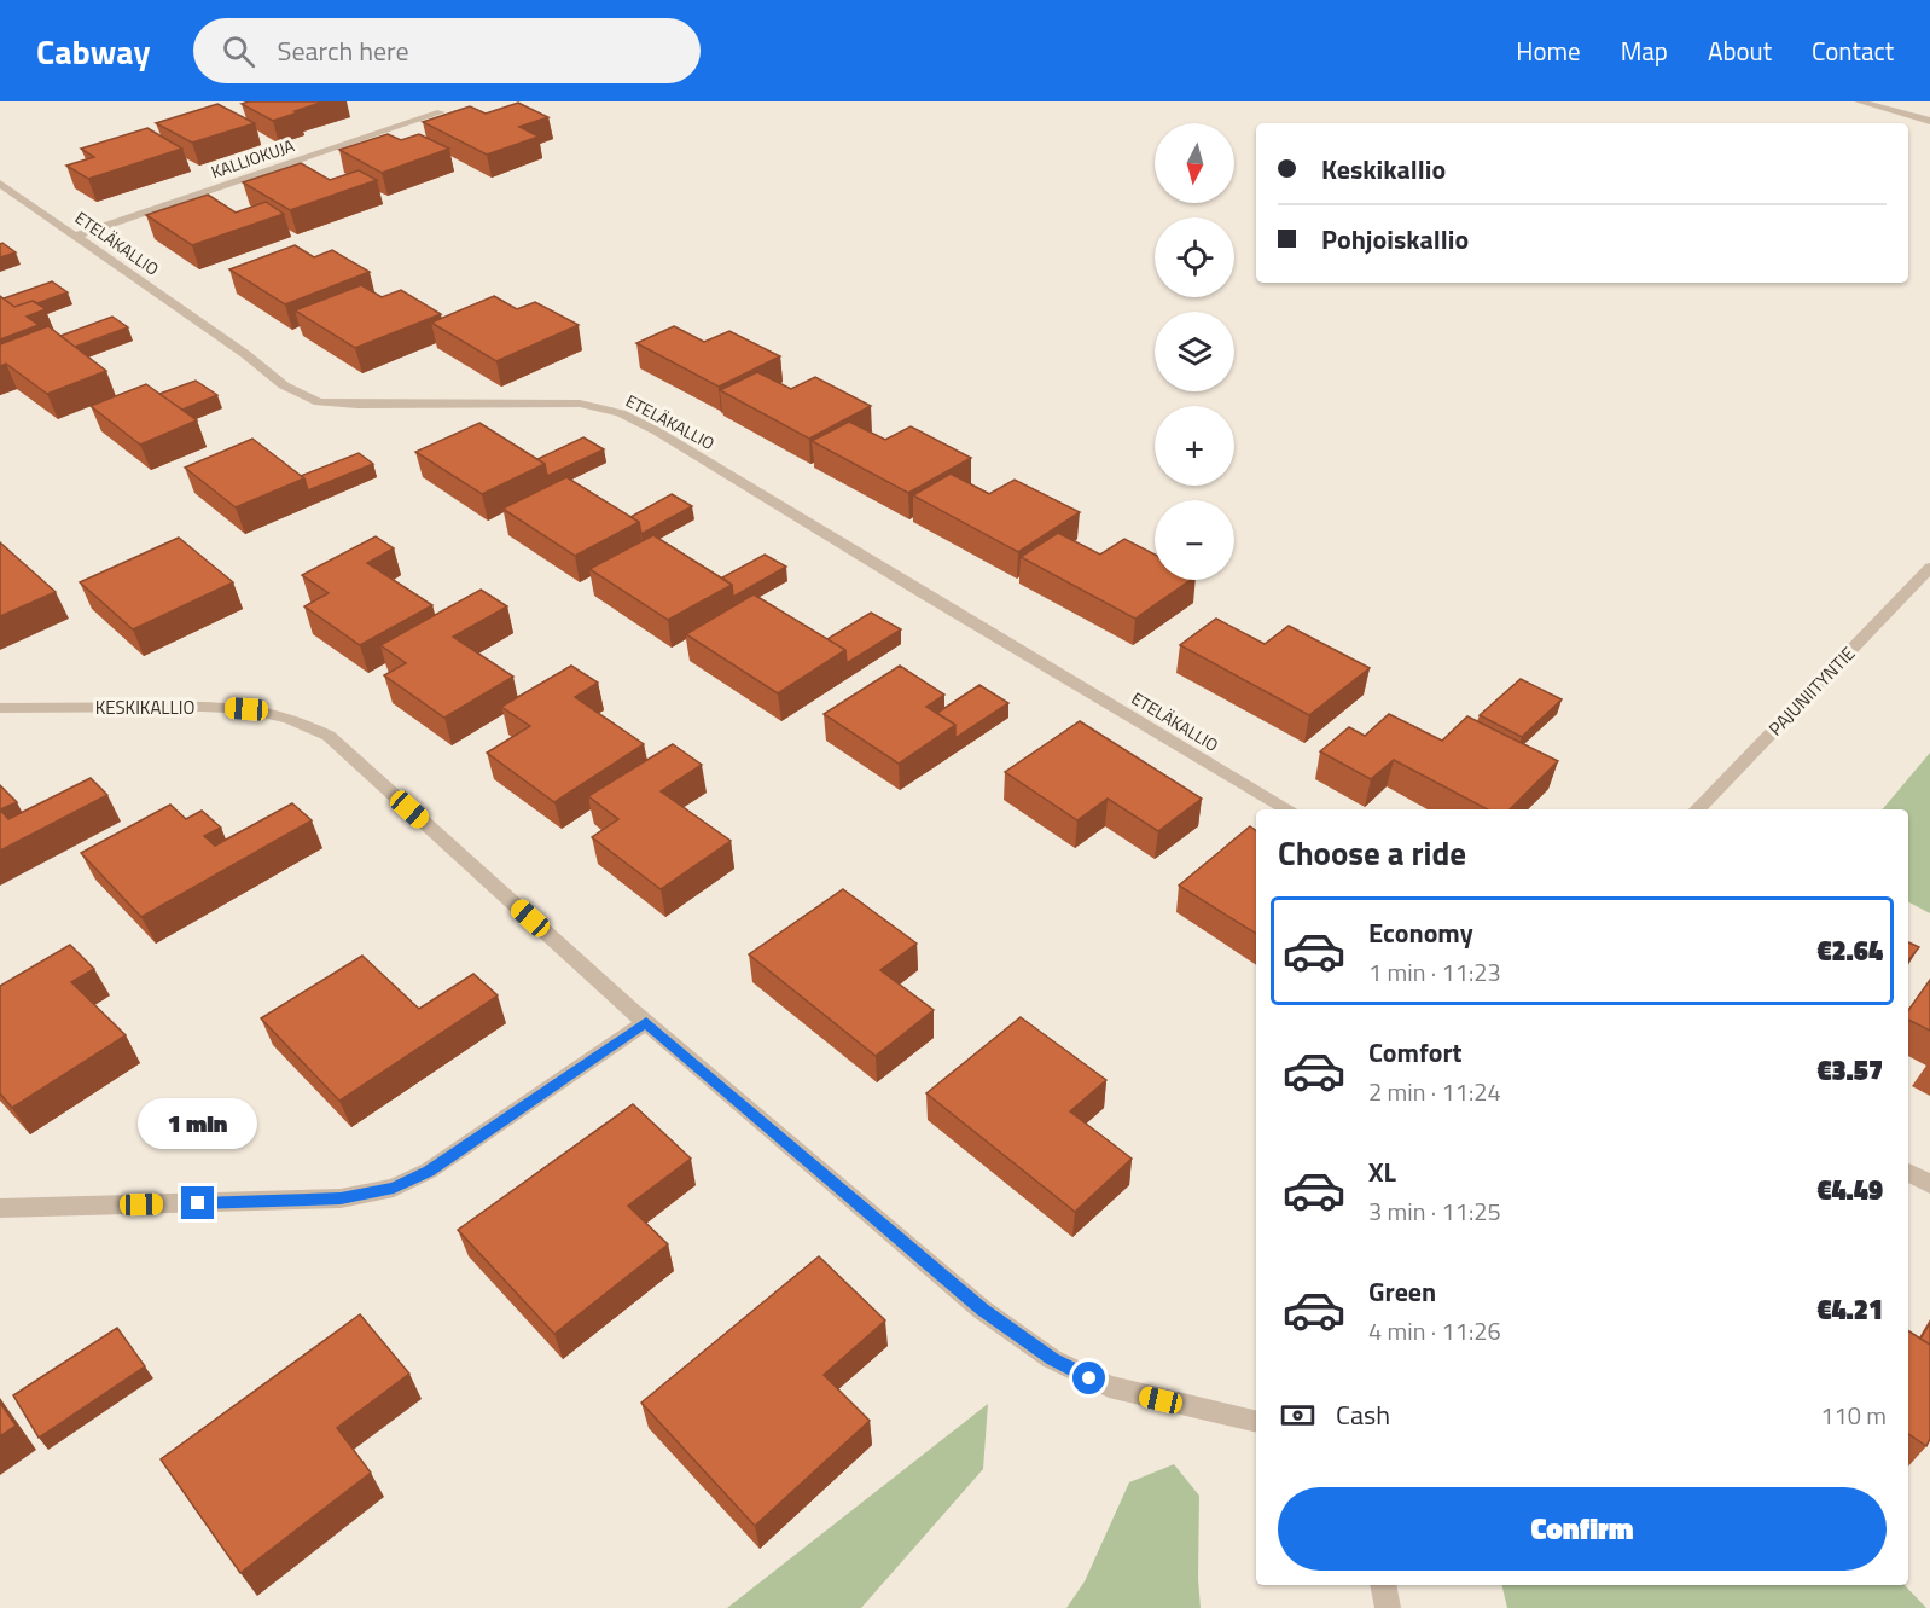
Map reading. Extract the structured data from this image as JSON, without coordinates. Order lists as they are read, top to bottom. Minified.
{"streets":{"street":["KALLIOKUJA","ETELÄKALLIO","PAJUNIITYNTIE","KESKIKALLIO"]},"crossings":[["KALLIOKUJA","ETELÄKALLIO"]],"north":"bottom","page":{"header":"Cabway","search":"Search here","nav":["Home","Map","About","Contact"],"map_buttons":["+","−"],"banner":["Keskikallio","Pohjoiskallio"],"heading":"Choose a ride","list":[{"name":"Economy","note":"1 min · 11:23","value":"€2.64"},{"name":"Comfort","note":"2 min · 11:24","value":"€3.57"},{"name":"XL","note":"3 min · 11:25","value":"€4.49"},{"name":"Green","note":"4 min · 11:26","value":"€4.21"}],"bubble":"1 min","pay":["Cash","110 m"],"buttons":"Confirm"}}
